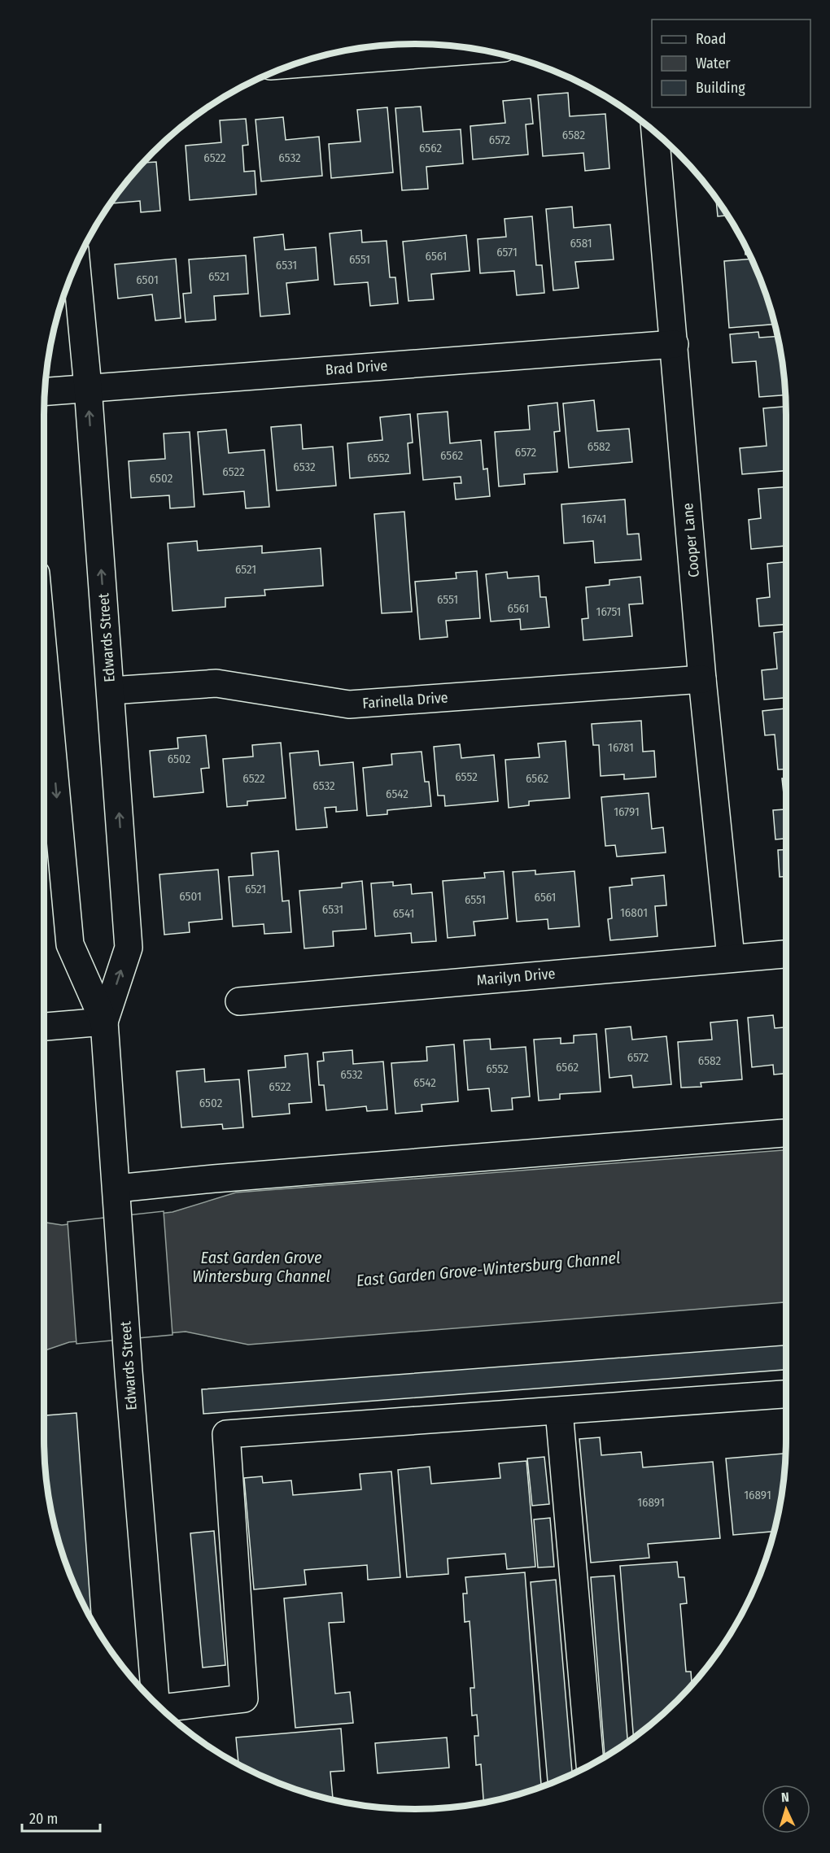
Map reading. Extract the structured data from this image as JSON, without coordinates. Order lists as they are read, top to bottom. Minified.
{"streets":{"street":["Brad Drive","Cooper Lane","Edwards Street","Farinella Drive","Marilyn Drive"]},"crossings":[["Brad Drive","Cooper Lane"],["Brad Drive","Edwards Street"],["Cooper Lane","Farinella Drive"],["Cooper Lane","Marilyn Drive"],["Edwards Street","Farinella Drive"]],"water":["East Garden Grove Wintersburg Channel","East Garden Grove-Wintersburg Channel"],"house_numbers":["6582","6572","6562","6522","6532","6581","6571","6561","6551","6531","6521","6501","6582","6572","6562","6552","6532","6522","6502","16741","6521","6551","6561","16751","16781","6502","6552","6522","6562","6532","6542","16791","6521","6501","6561","6551","6531","16801","6541","6572","6582","6562","6552","6532","6542","6522","6502","16891","16891"],"legend":["Road","Water","Building"],"scale_bar":"20 m","north":"top"}
